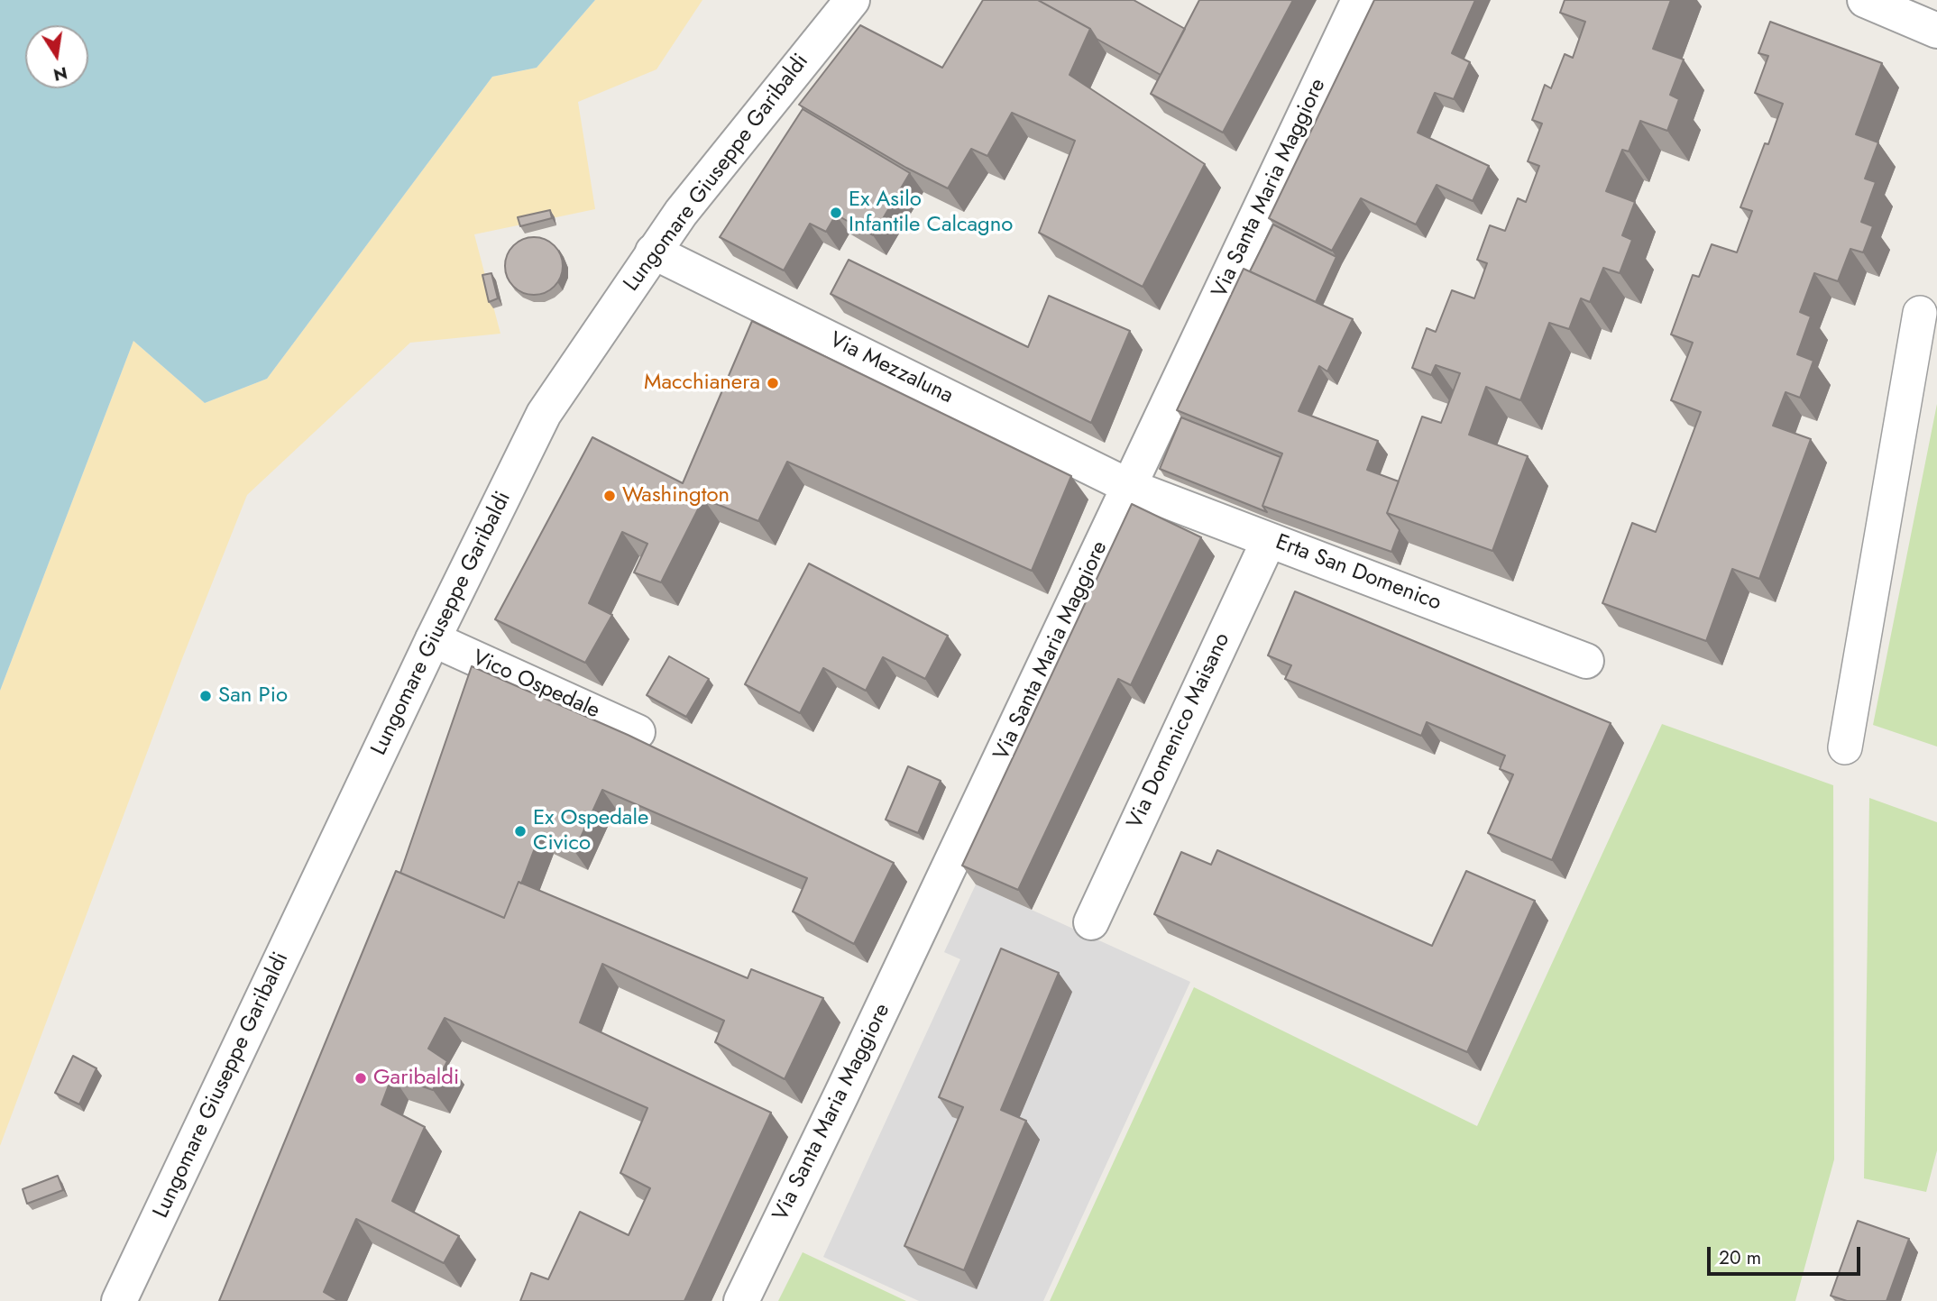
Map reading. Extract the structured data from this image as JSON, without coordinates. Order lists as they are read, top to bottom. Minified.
{"streets":{"street":["Lungomare Giuseppe Garibaldi","Via Santa Maria Maggiore","Via Mezzaluna","Erta San Domenico","Vico Ospedale","Via Domenico Maisano"]},"crossings":[["Lungomare Giuseppe Garibaldi","Via Mezzaluna"],["Lungomare Giuseppe Garibaldi","Vico Ospedale"],["Via Santa Maria Maggiore","Via Mezzaluna"],["Via Santa Maria Maggiore","Erta San Domenico"],["Via Mezzaluna","Erta San Domenico"],["Erta San Domenico","Via Domenico Maisano"]],"places":["Ex Asilo Infantile Calcagno","Macchianera","Washington","San Pio","Ex Ospedale Civico","Garibaldi"],"scale_bar":"20 m","north":"bottom"}
